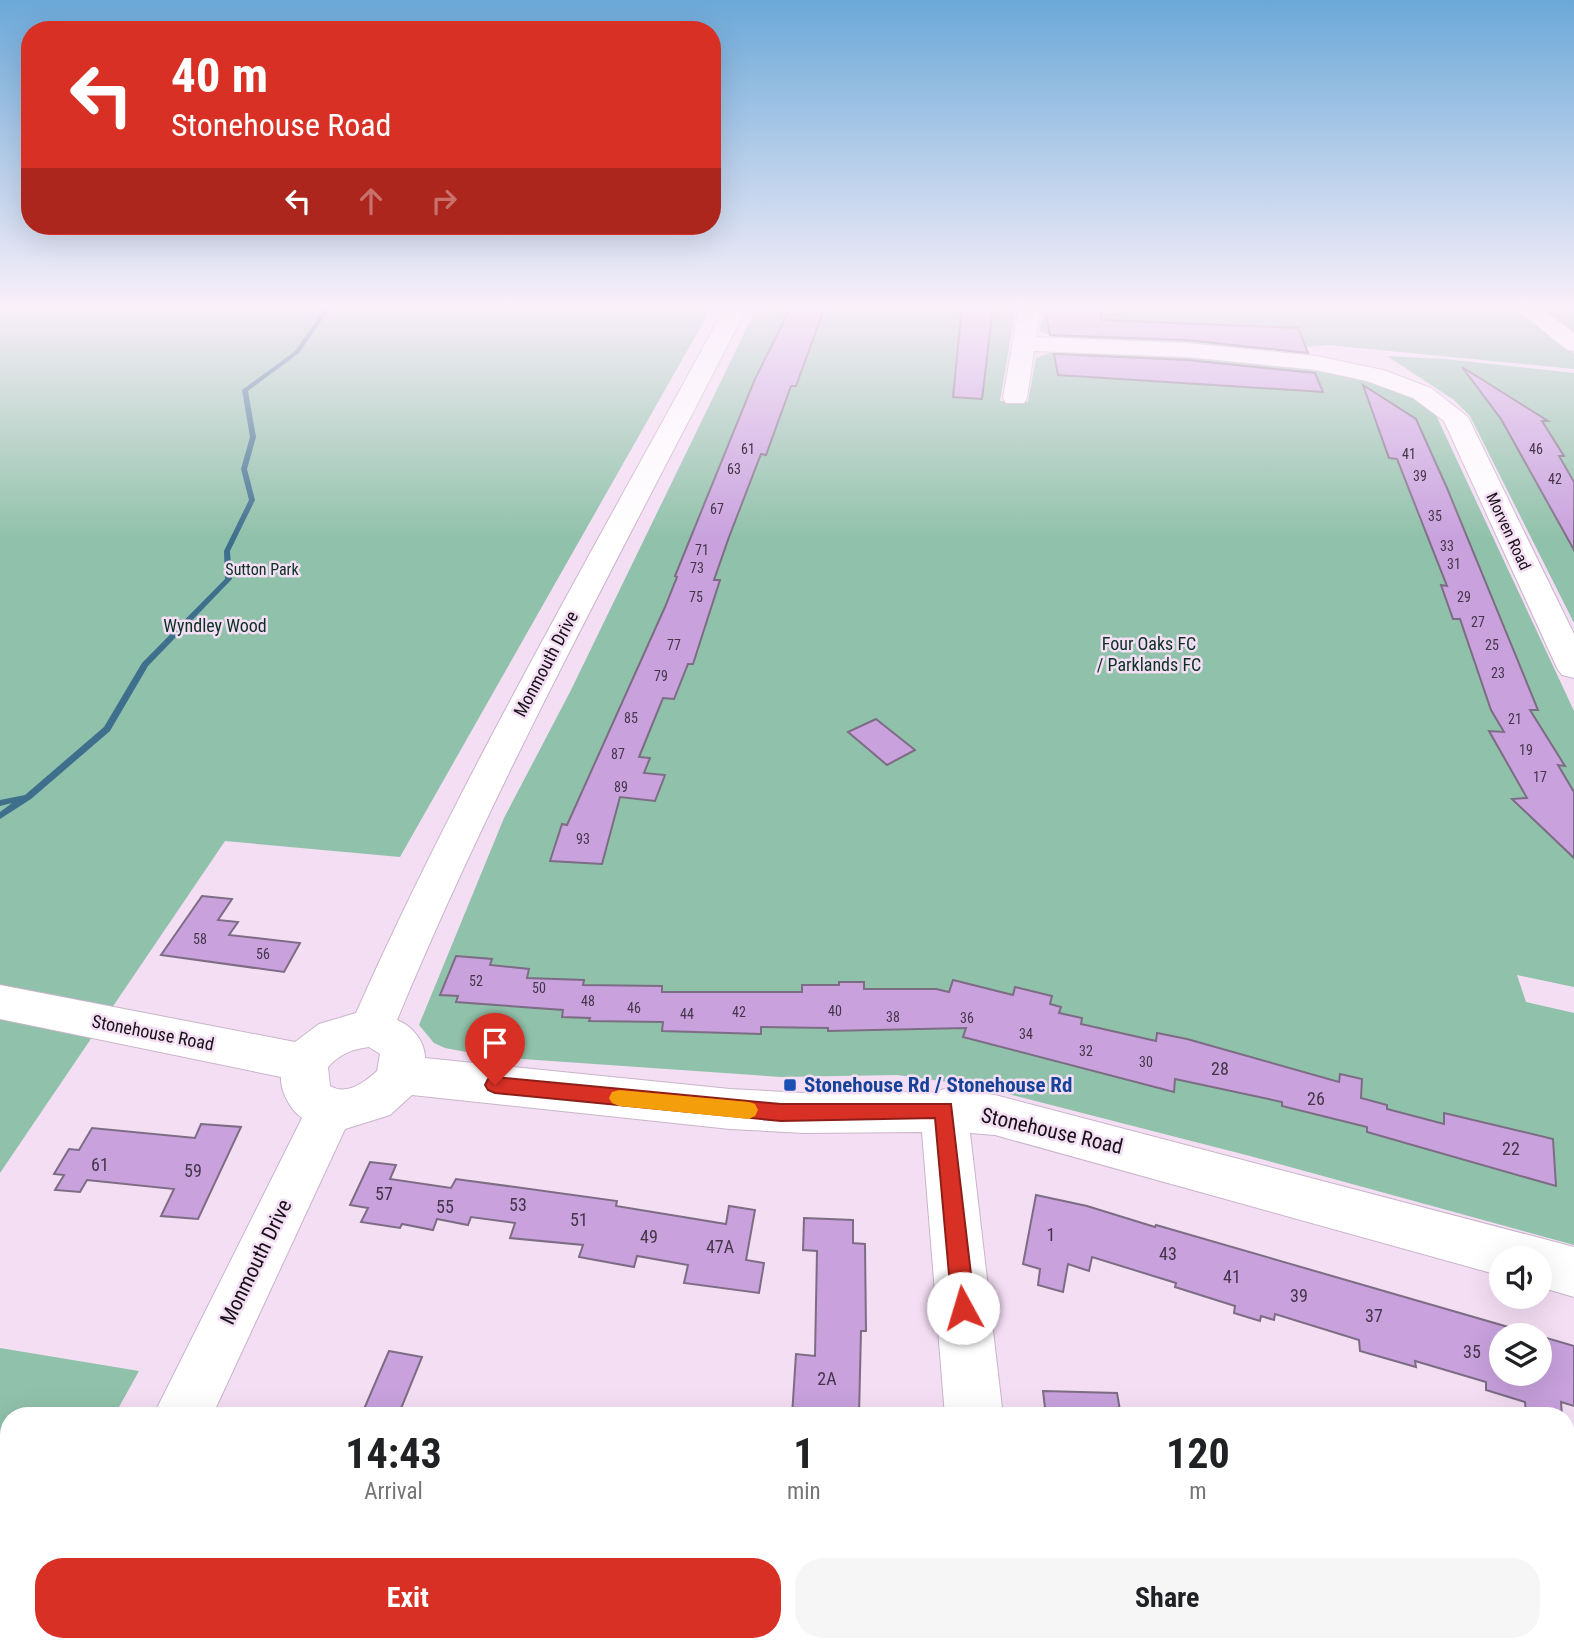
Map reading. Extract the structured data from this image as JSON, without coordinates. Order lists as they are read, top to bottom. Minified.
{"streets":{"street":["Morven Road","Monmouth Drive","Stonehouse Road"]},"crossings":[["Monmouth Drive","Stonehouse Road"]],"parks":["Sutton Park","Wyndley Wood","Four Oaks FC / Parklands FC"],"places":{"transit":["Stonehouse Rd / Stonehouse Rd"]},"house_numbers":["61","46","41","63","39","42","67","35","33","71","31","73","75","29","27","77","25","23","79","85","21","19","87","17","89","93","58","56","52","50","48","46","40","42","44","38","36","34","32","30","28","26","22","61","59","57","53","55","51","1","49","47A","43","41","39","37","35","2A"],"page":{"turn":["40 m","Stonehouse Road"],"eta":["14:43","Arrival","1","min","120","m"],"buttons":["Exit","Share"]}}
